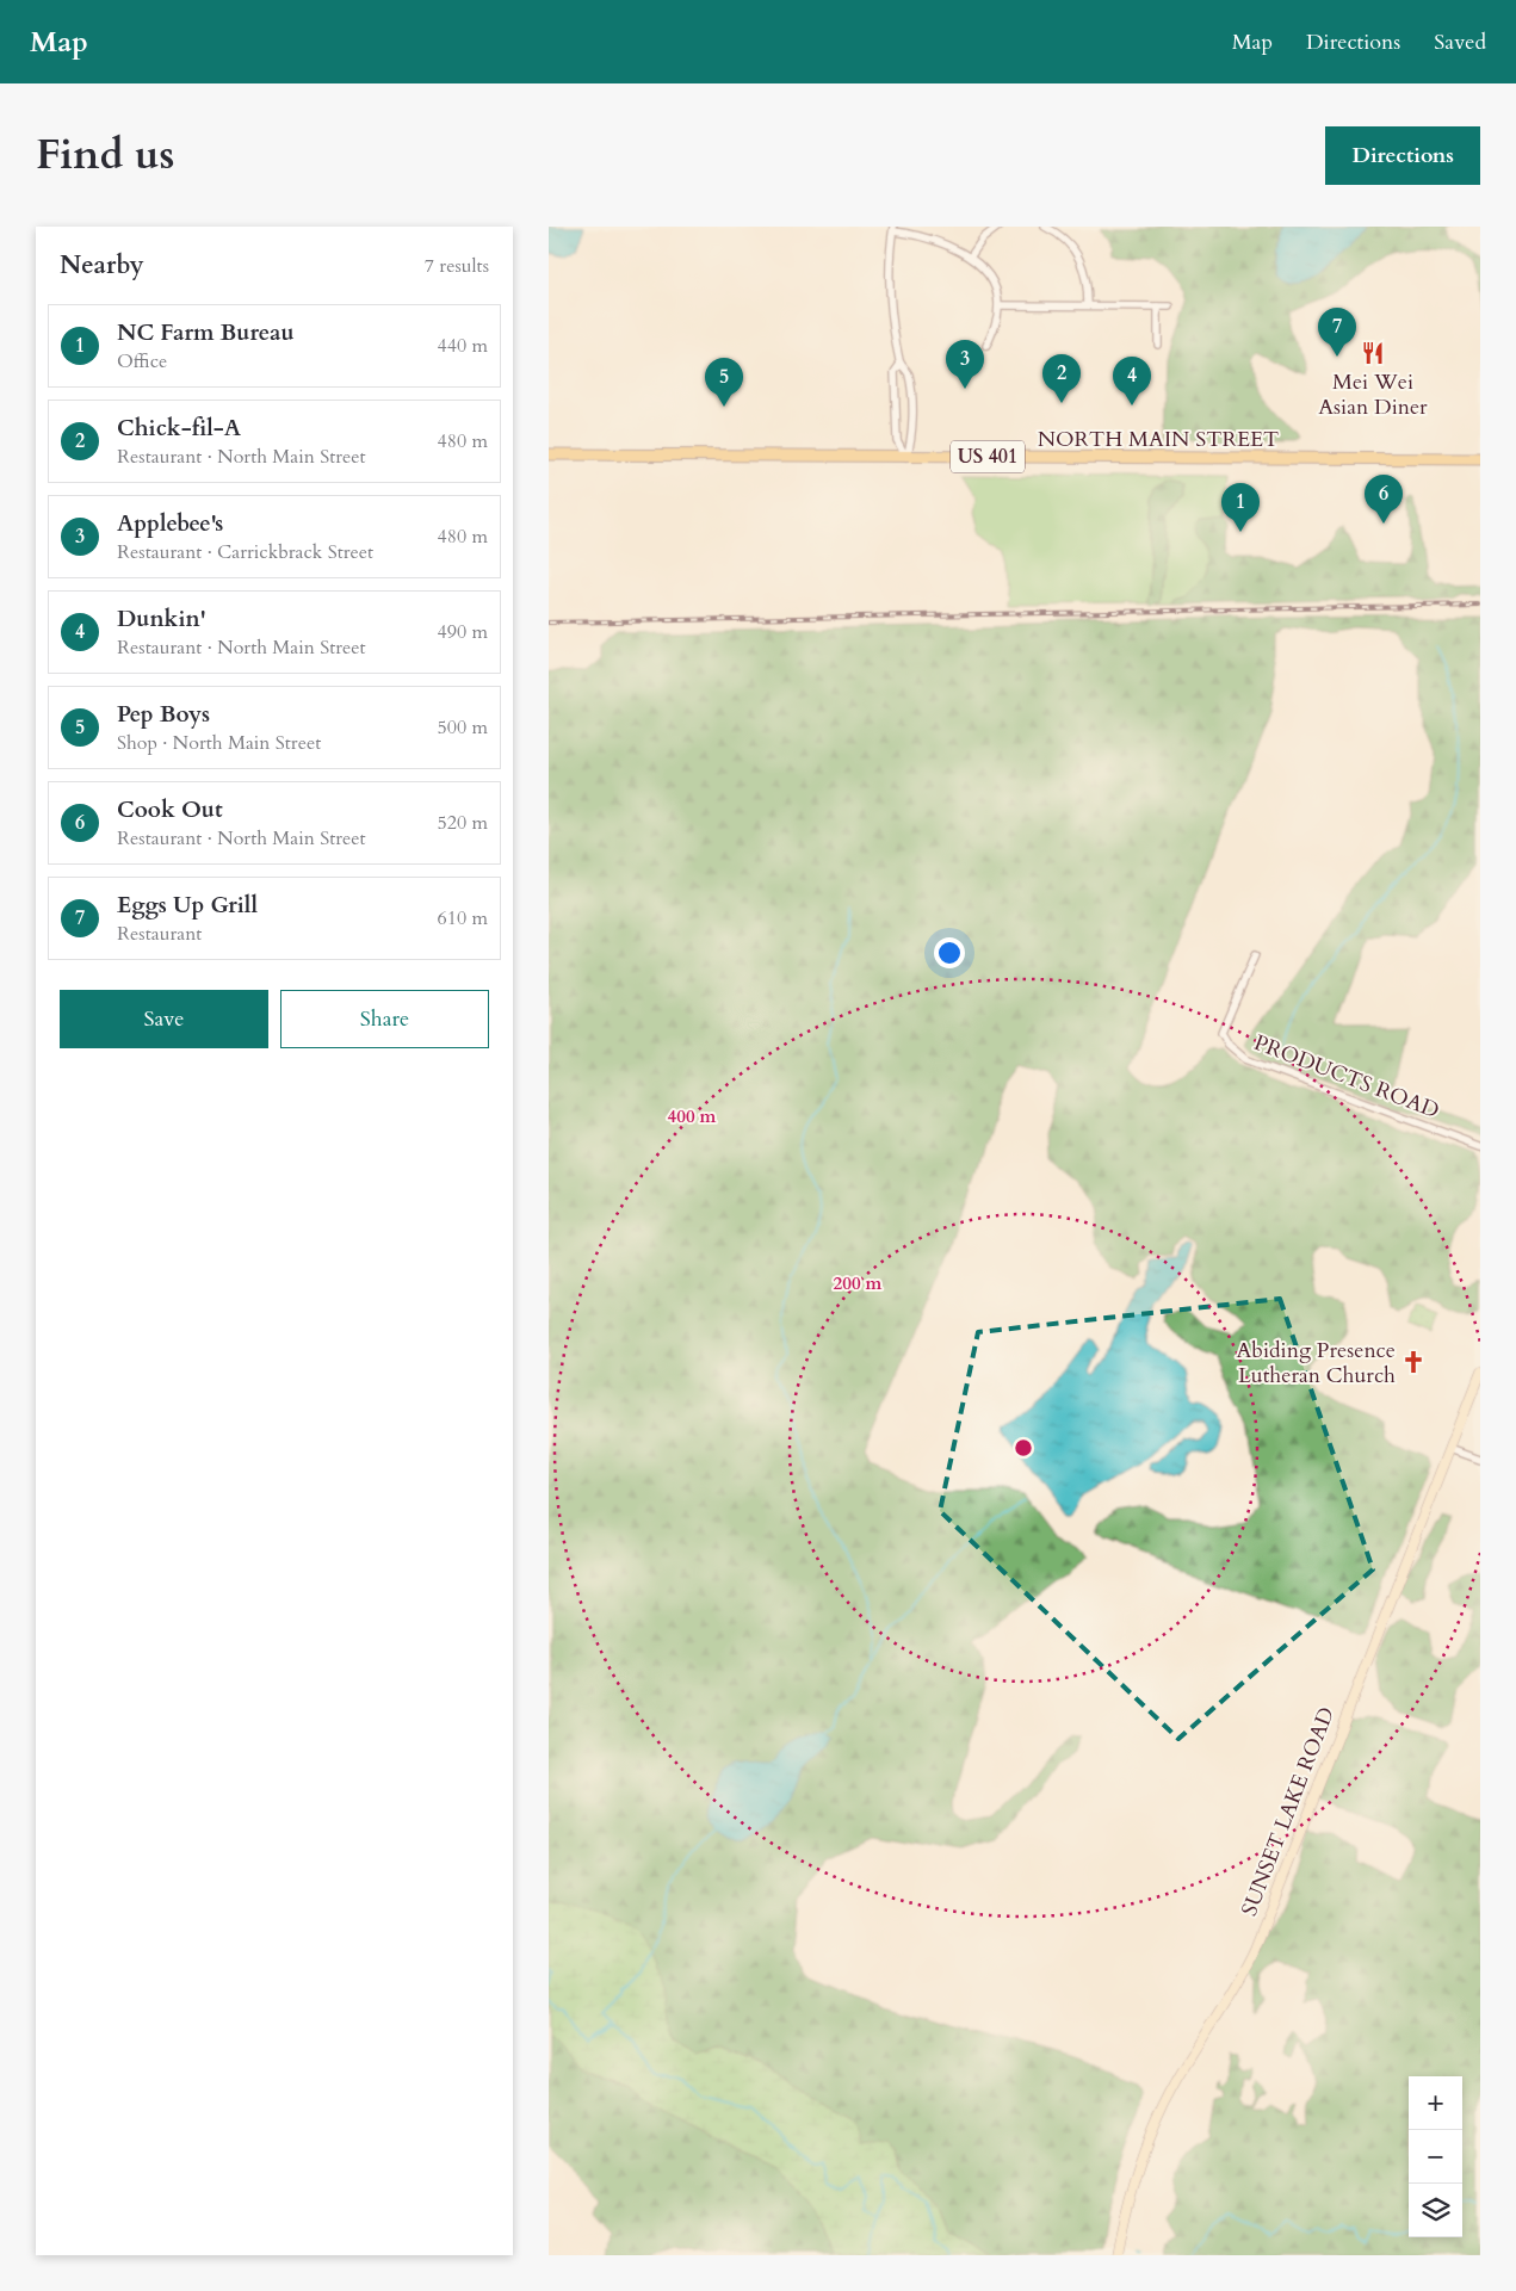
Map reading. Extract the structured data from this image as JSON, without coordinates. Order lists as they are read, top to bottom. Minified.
{"streets":{"highway":["NORTH MAIN STREET","US 401"],"main road":["SUNSET LAKE ROAD"],"street":["PRODUCTS ROAD"]},"places":{"restaurant":["Mei Wei Asian Diner"],"church":["Abiding Presence Lutheran Church"]},"page":{"header":"Map","nav":["Map","Directions","Saved"],"title":"Find us","buttons":["Directions",["Save","Share"]],"heading":["Nearby","7 results"],"list":[{"mark":"1","name":"NC Farm Bureau","note":"Office","value":"440 m"},{"mark":"2","name":"Chick-fil-A","note":"Restaurant · North Main Street","value":"480 m"},{"mark":"3","name":"Applebee's","note":"Restaurant · Carrickbrack Street","value":"480 m"},{"mark":"4","name":"Dunkin'","note":"Restaurant · North Main Street","value":"490 m"},{"mark":"5","name":"Pep Boys","note":"Shop · North Main Street","value":"500 m"},{"mark":"6","name":"Cook Out","note":"Restaurant · North Main Street","value":"520 m"},{"mark":"7","name":"Eggs Up Grill","note":"Restaurant","value":"610 m"}],"pins":["7","3","2","4","5","6","1"],"map_buttons":["+","−"]},"rings":["400 m","200 m"]}
